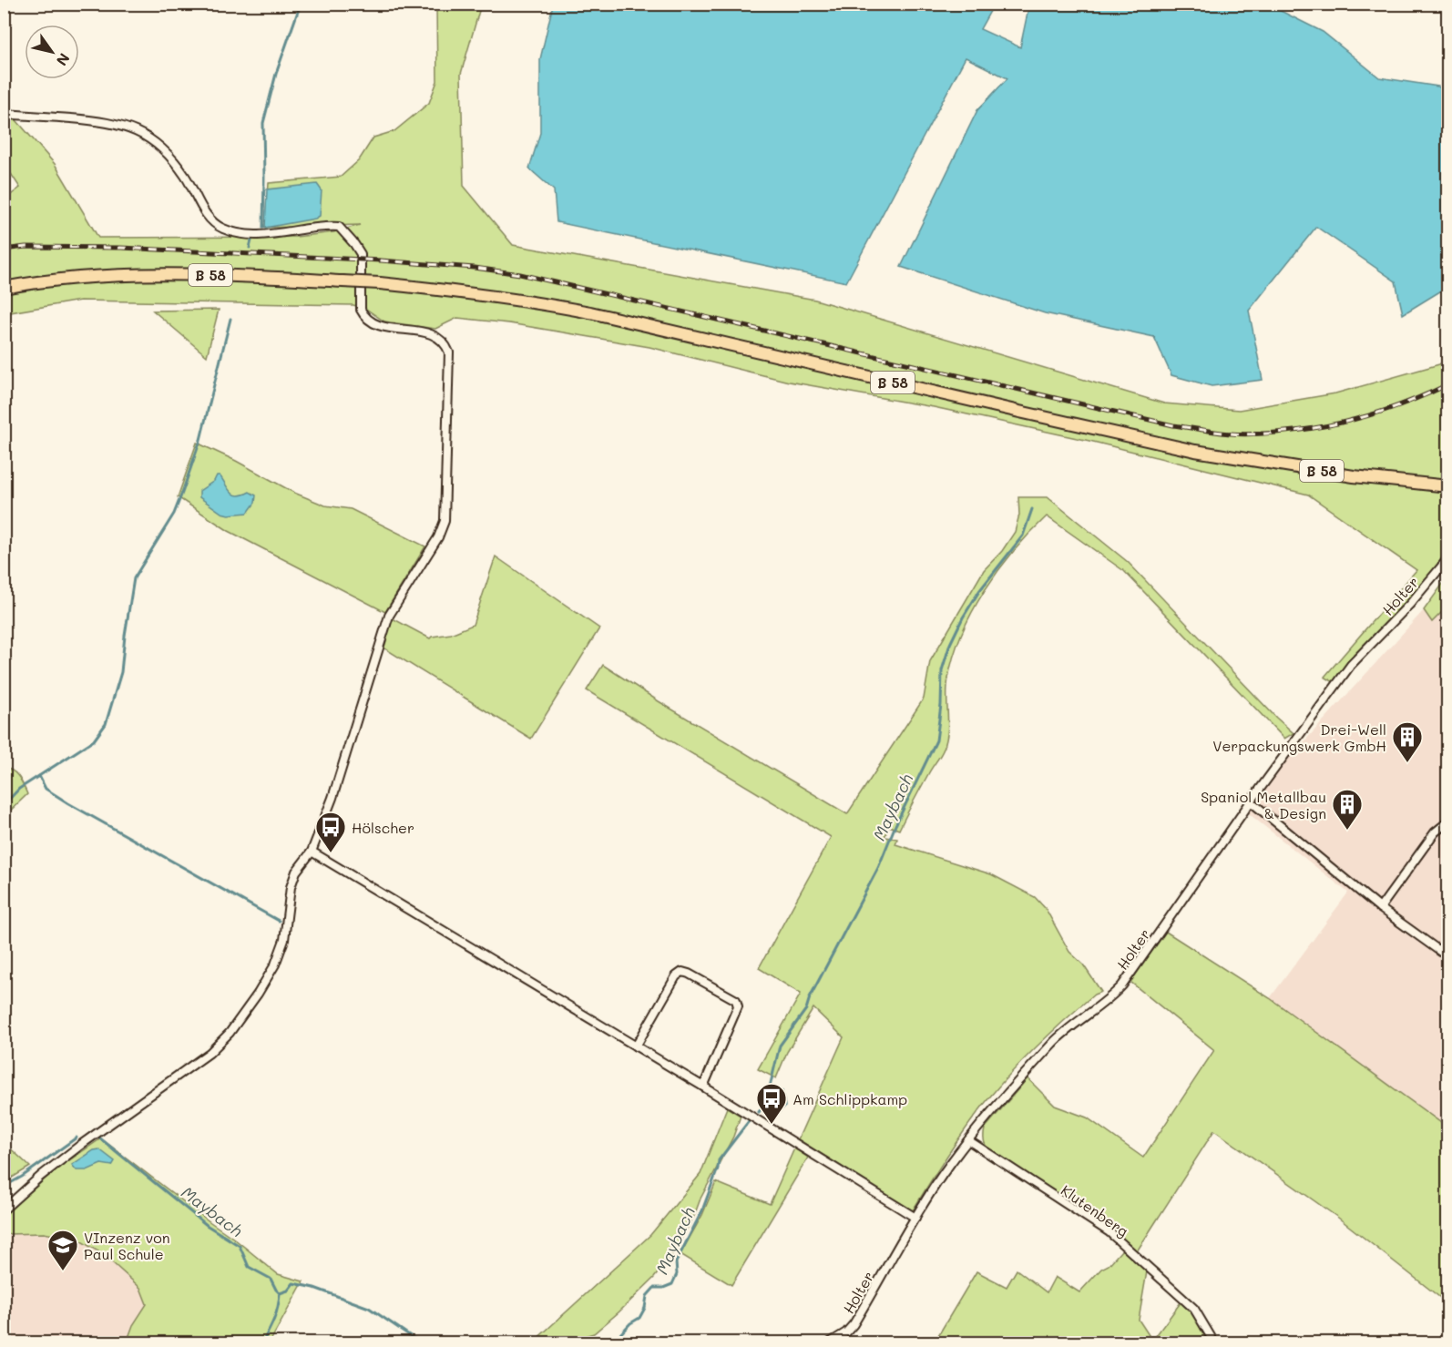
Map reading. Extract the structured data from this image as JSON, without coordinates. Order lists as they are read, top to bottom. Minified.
{"streets":{"main road":["B 58"],"street":["Holter","Klutenberg"]},"crossings":[["Holter","Klutenberg"]],"water":["Maybach"],"places":{"building":["Drei-Well Verpackungswerk GmbH","Spaniol Metallbau & Design"],"bus stop":["Hölscher","Am Schlippkamp"],"school or university":["VInzenz von Paul Schule"]},"north":"bottom right"}
